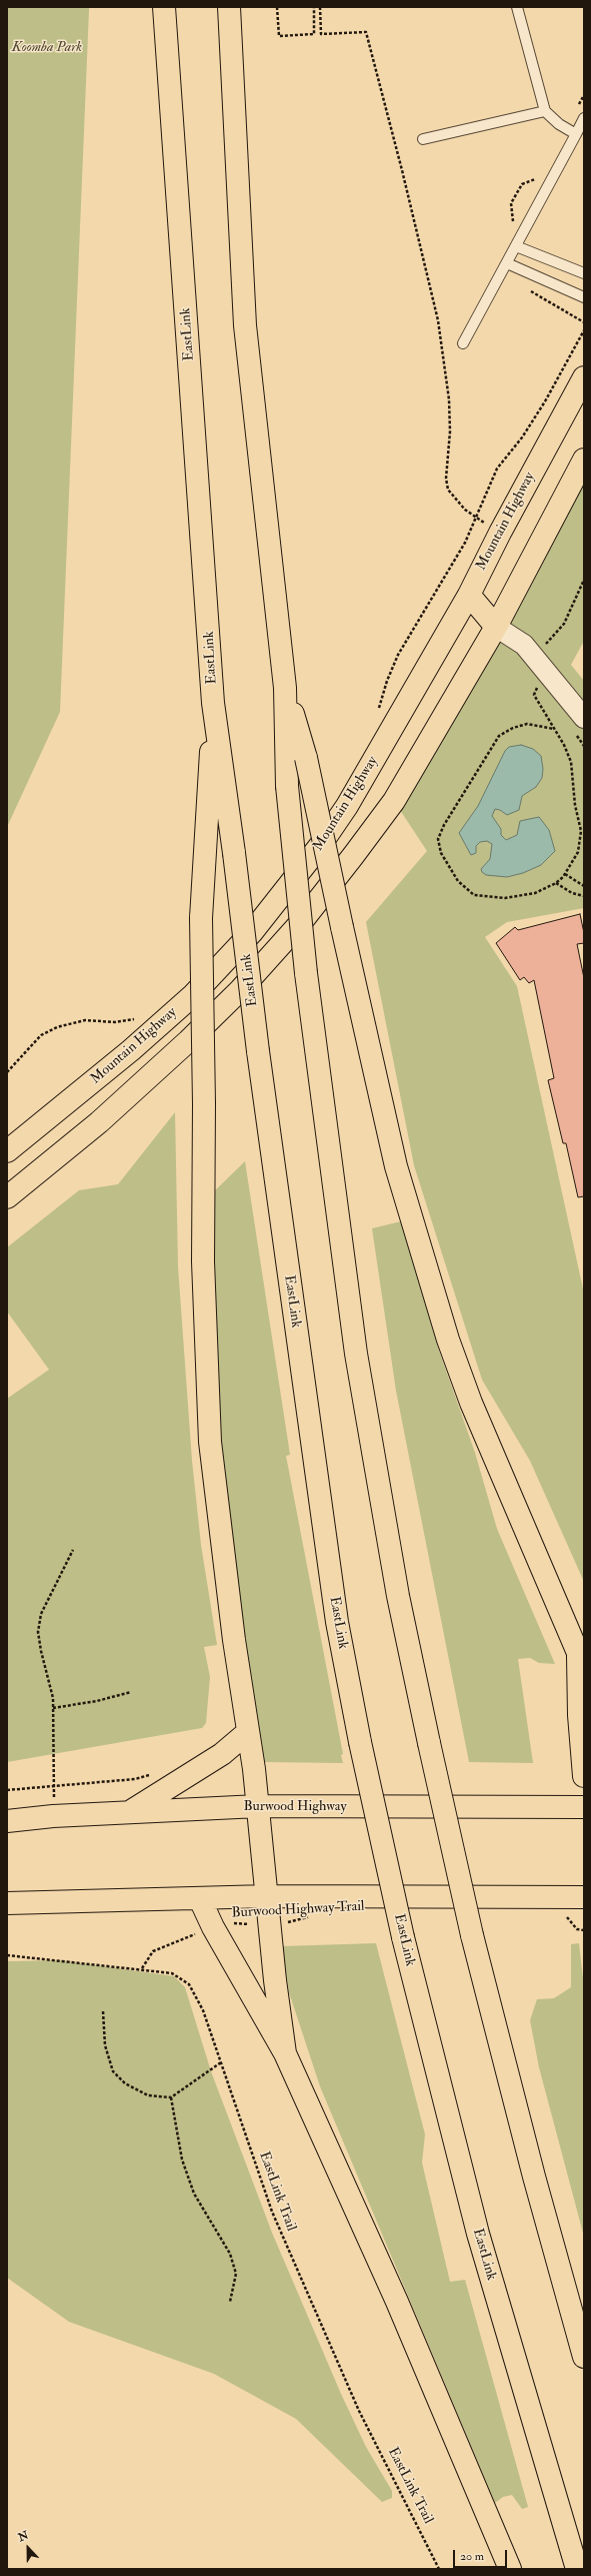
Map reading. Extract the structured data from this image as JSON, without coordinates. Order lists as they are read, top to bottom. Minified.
{"streets":{"main road":["EastLink","Mountain Highway","Burwood Highway"],"path":["Burwood Highway Trail","EastLink Trail"]},"crossings":[["Burwood Highway Trail","EastLink Trail"]],"parks":["Koomba Park"],"scale_bar":"20 m","north":"top"}
